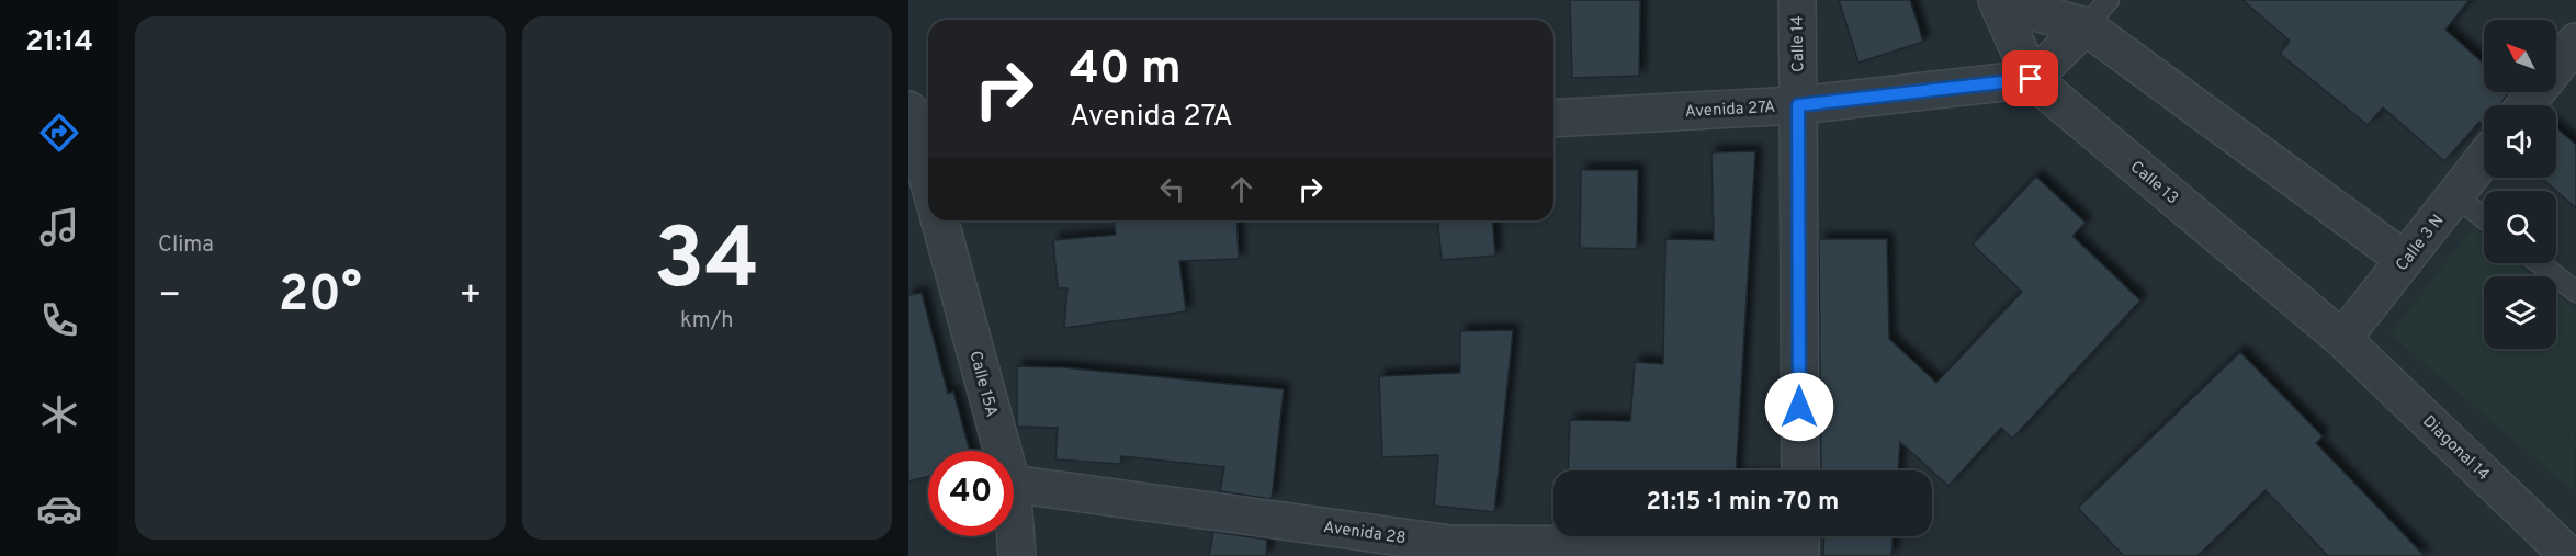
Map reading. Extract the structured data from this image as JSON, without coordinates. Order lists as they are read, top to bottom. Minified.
{"streets":{"street":["Calle 14","Avenida 27A","Calle 13","Calle 3 N","Calle 15A","Diagonal 14","Avenida 28"]},"crossings":[["Calle 14","Avenida 27A"],["Avenida 27A","Calle 13"],["Calle 13","Calle 3 N"],["Calle 13","Diagonal 14"],["Calle 3 N","Diagonal 14"]],"north":"top left","page":{"tabs":"21:14","tile":["Clima",["34","km/h"]],"turn":["40 m","Avenida 27A"],"heat":["−","20°","+"],"limit":"40","trip":"21:15 · 1 min · 70 m"}}
